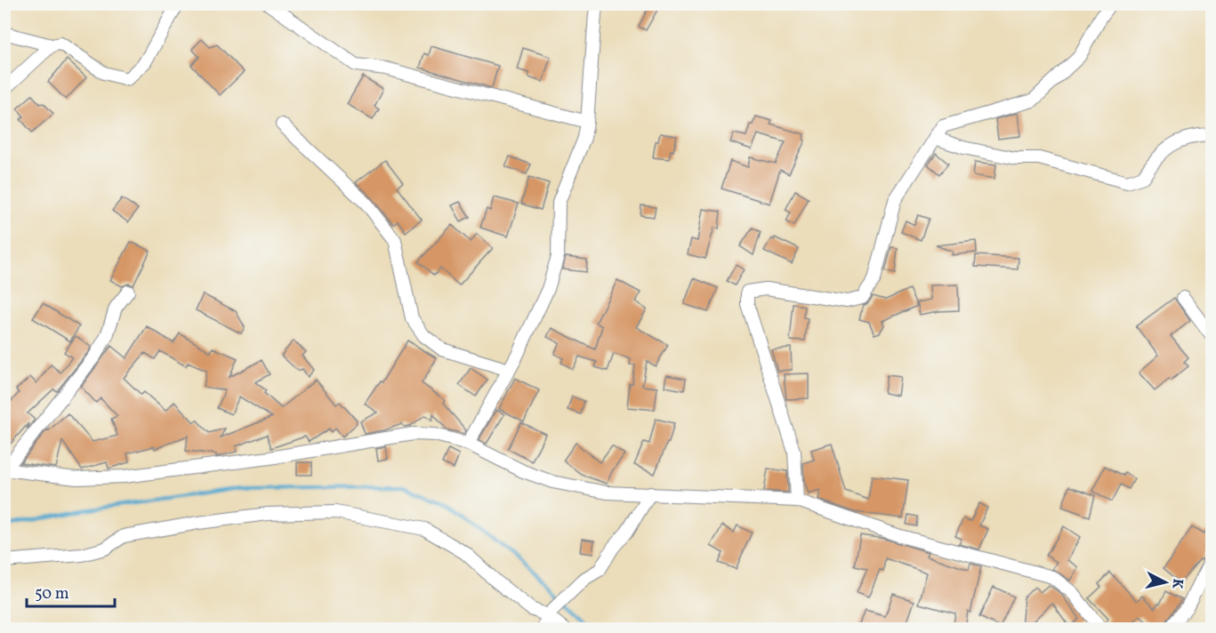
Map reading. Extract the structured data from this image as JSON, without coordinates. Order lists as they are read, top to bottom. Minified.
{"scale_bar":"50 m","north":"right"}
